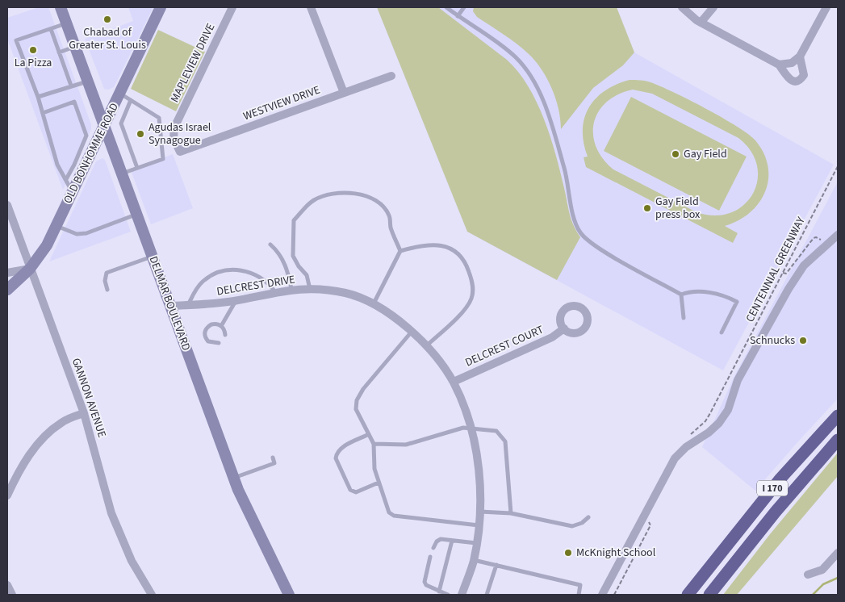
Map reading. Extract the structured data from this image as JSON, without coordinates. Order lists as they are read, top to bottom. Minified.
{"streets":{"highway":["I 170"],"main road":["OLD BONHOMME ROAD","DELMAR BOULEVARD"],"street":["MAPLEVIEW DRIVE","WESTVIEW DRIVE","DELCREST DRIVE","DELCREST COURT","GANNON AVENUE"],"path":["CENTENNIAL GREENWAY"]},"crossings":[["MAPLEVIEW DRIVE","WESTVIEW DRIVE"],["OLD BONHOMME ROAD","DELMAR BOULEVARD"],["OLD BONHOMME ROAD","GANNON AVENUE"],["DELCREST DRIVE","DELMAR BOULEVARD"],["DELCREST DRIVE","DELCREST COURT"]],"places":["Chabad of Greater St. Louis","La Pizza","Agudas Israel Synagogue","Gay Field","Gay Field press box","Schnucks","McKnight School"]}
